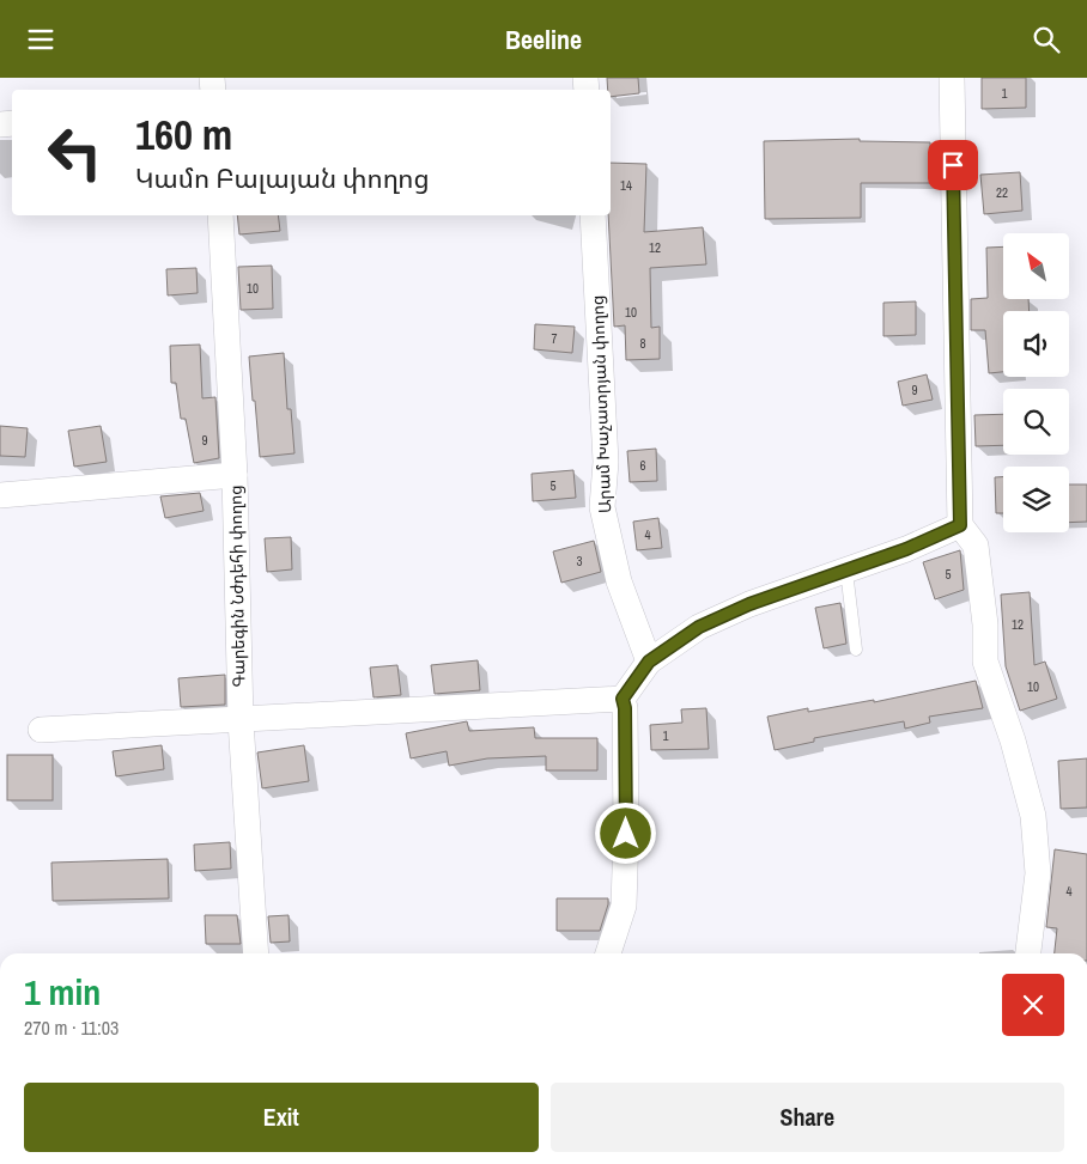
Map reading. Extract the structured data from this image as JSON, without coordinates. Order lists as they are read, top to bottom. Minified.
{"streets":{"street":["Արամ Խաչատրյան փողոց","Գարեգին Նժդեհի փողոց"]},"house_numbers":["1","14","22","12","10","10","7","8","9","9","6","5","4","3","5","12","10","1","4"],"north":"top left","page":{"header":"Beeline","turn":["160 m","Կամո Բալայան փողոց"],"heading":["1 min","270 m · 11:03"],"buttons":["Exit","Share"]}}
